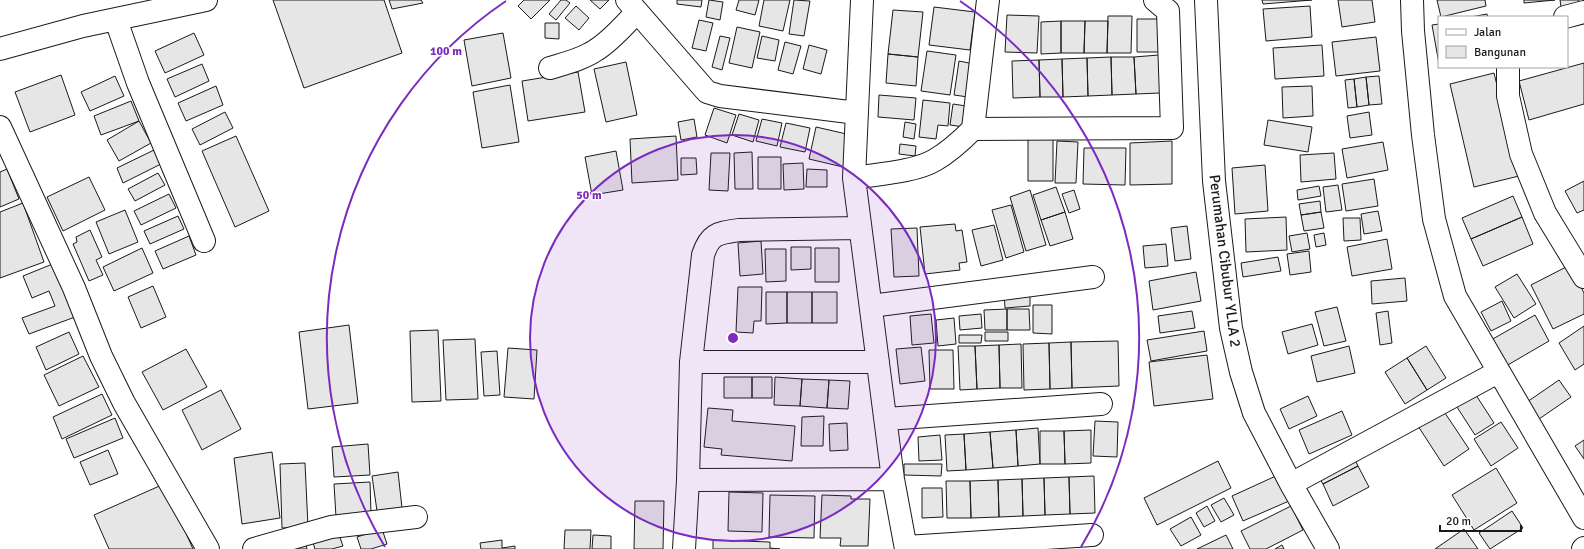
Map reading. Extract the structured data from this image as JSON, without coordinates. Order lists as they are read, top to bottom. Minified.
{"streets":{"street":["Perumahan Cibubur YLLA 2"]},"legend":["Jalan","Bangunan"],"scale_bar":"20 m","rings":["100 m","50 m"]}
